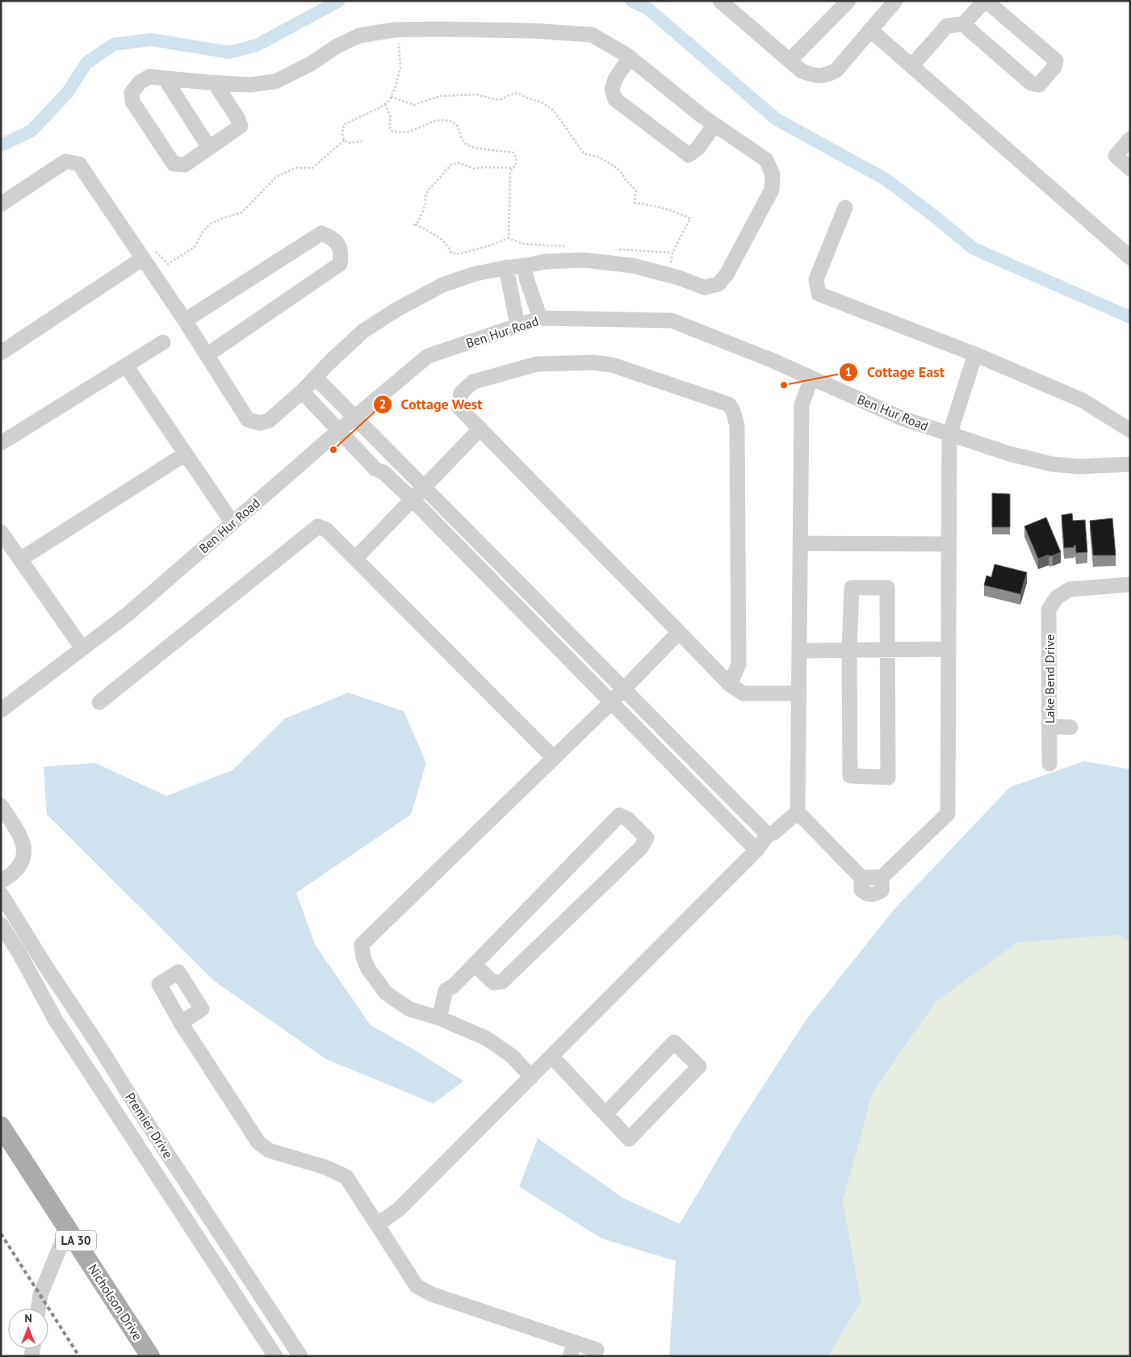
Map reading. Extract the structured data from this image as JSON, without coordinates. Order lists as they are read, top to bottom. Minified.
{"streets":{"main road":["LA 30","Nicholson Drive"],"street":["Ben Hur Road","Lake Bend Drive","Premier Drive"]},"places":["Cottage East","Cottage West"],"north":"top"}
